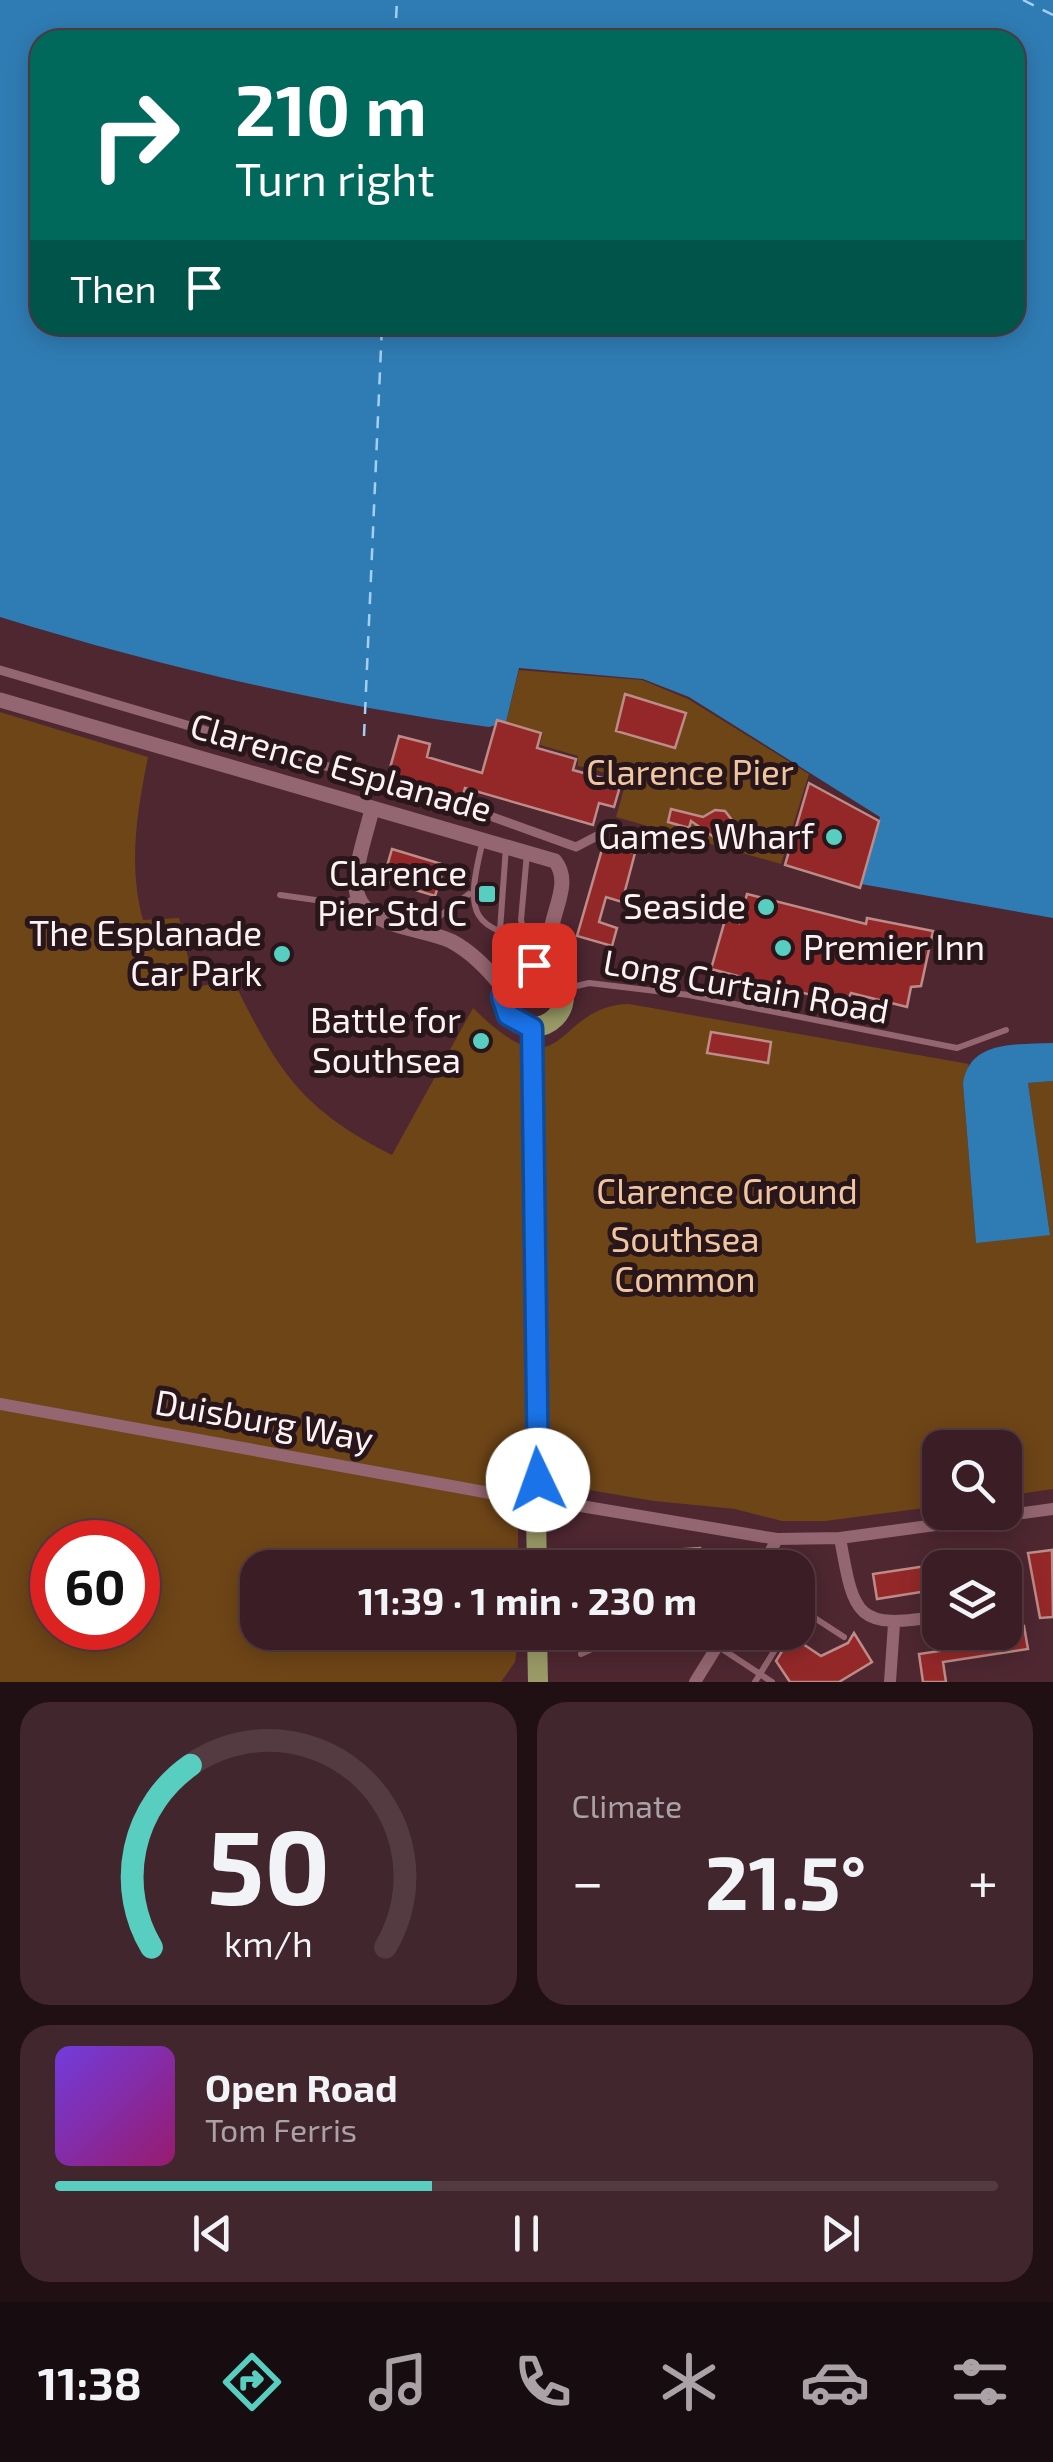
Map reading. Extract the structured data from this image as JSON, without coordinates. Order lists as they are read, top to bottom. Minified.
{"streets":{"street":["Clarence Esplanade","Duisburg Way"],"lane":["Long Curtain Road"]},"crossings":[["Clarence Esplanade","Long Curtain Road"]],"parks":["Clarence Pier","Clarence Ground","Southsea Common"],"places":{"other":["Games Wharf","Seaside","Premier Inn","The Esplanade Car Park","Battle for Southsea"],"transit":["Clarence Pier Std C"]},"page":{"turn":["210 m","Turn right"],"then":"Then","limit":"60","trip":"11:39 · 1 min · 230 m","tile":"Climate","heat":["−","21.5°","+"],"song":["Open Road","Tom Ferris"],"tabs":"11:38","gauge":["50","km/h"]}}
